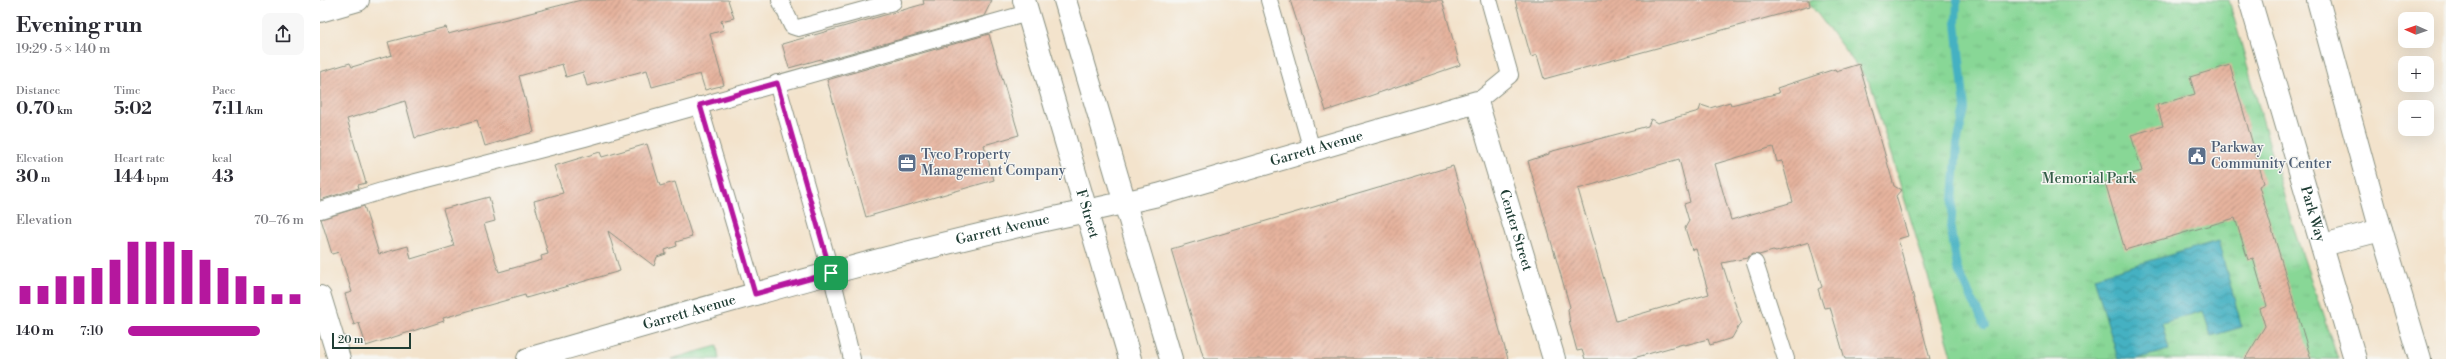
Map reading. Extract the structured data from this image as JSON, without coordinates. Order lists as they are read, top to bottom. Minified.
{"streets":{"street":["Garrett Avenue","F Street","Park Way","Center Street"]},"crossings":[["Garrett Avenue","F Street"],["Garrett Avenue","Center Street"]],"parks":["Memorial Park"],"places":{"public building":["Parkway Community Center"],"office":["Tyco Property Management Company"]},"scale_bar":"20 m","north":"left","page":{"heading":["Evening run","19:29 · 5 × 140 m"],"map_buttons":["+","−"],"stats":[["Distance","0.70 km"],["Time","5:02"],["Pace","7:11 /km"],["Elevation","30 m"],["Heart rate","144 bpm"],["kcal","43"]],"chart":["Elevation","70–76 m"],"list":[{"name":"140 m","note":"7:10"}],"scale":"20 m"}}
